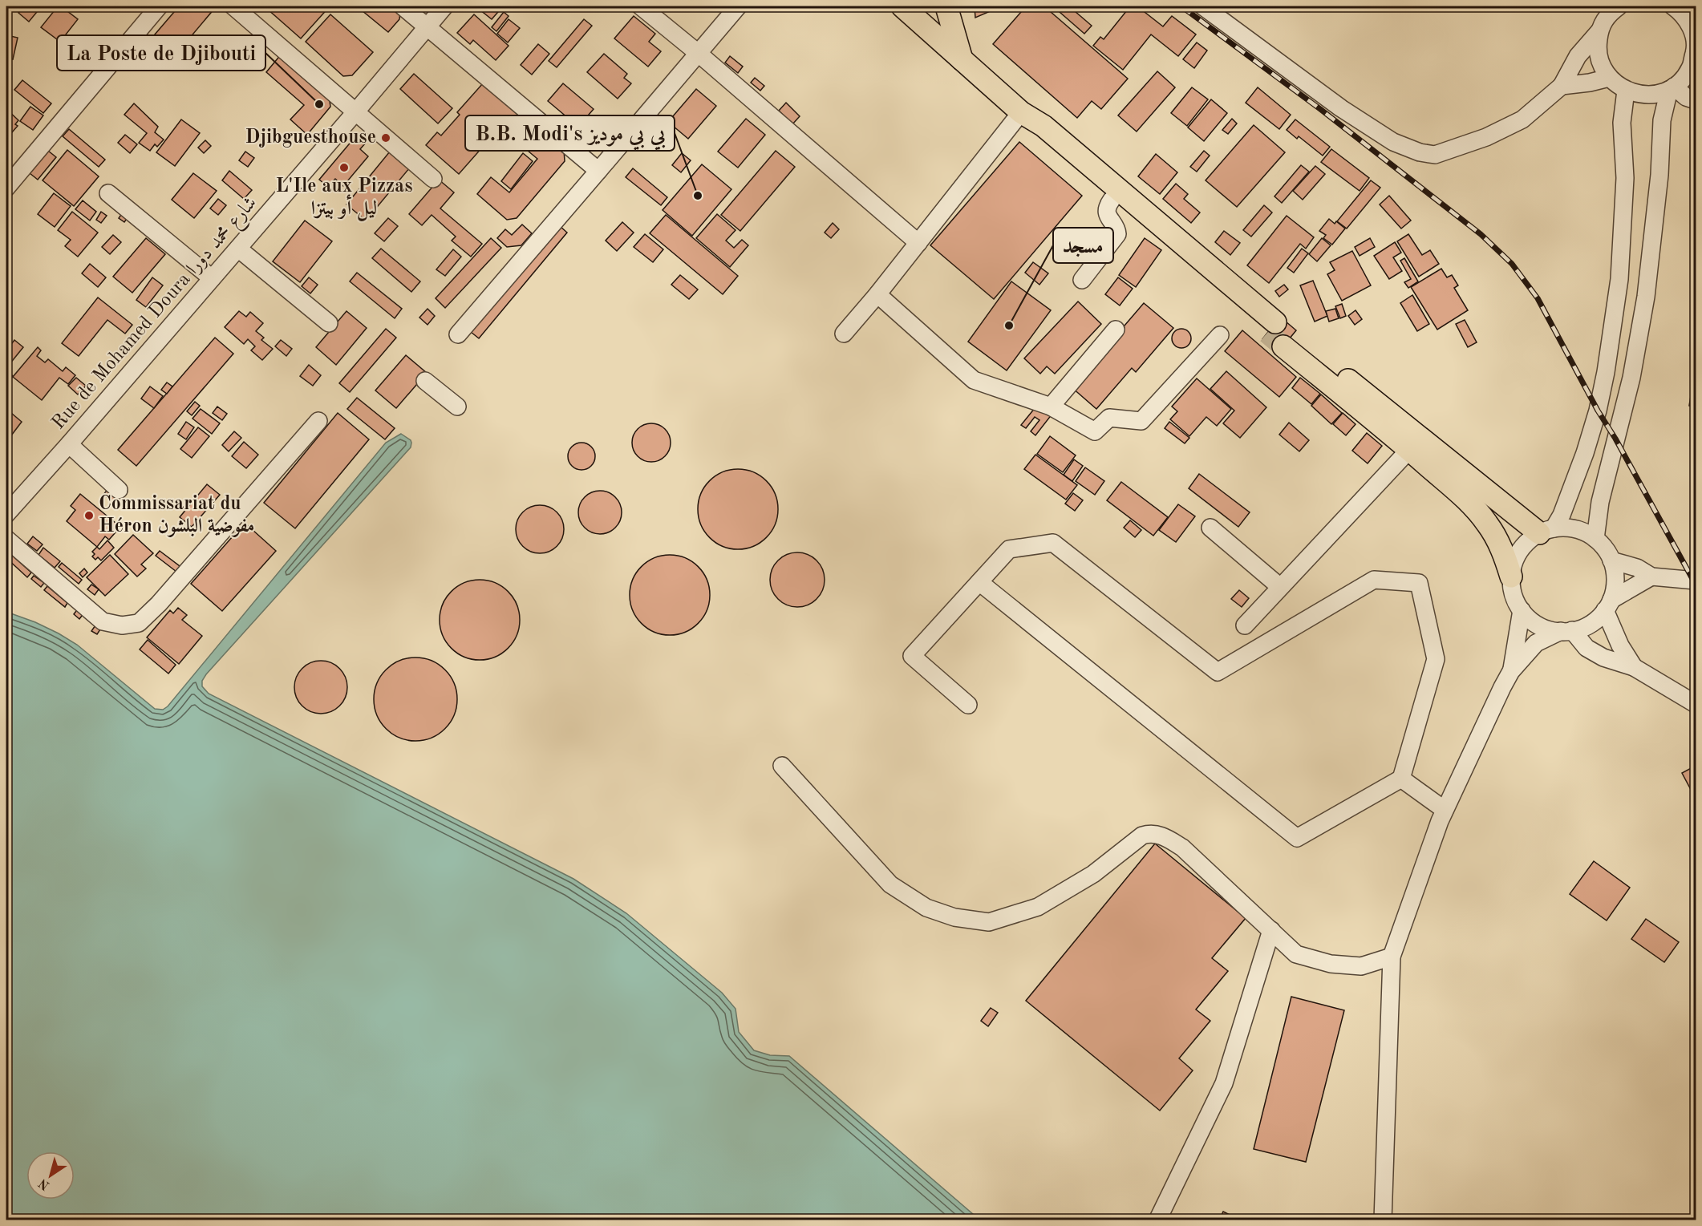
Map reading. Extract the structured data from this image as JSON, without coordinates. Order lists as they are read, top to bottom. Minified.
{"streets":{"street":["Rue de Mohamed Doura شارع محمد دورا"]},"places":["La Poste de Djibouti","Djibguesthouse","L'Ile aux Pizzas ليل أو بيتزا","B.B. Modi's بي بي موديز","مسجد","Commissariat du Héron مفوضية البلشون"],"north":"bottom left"}
